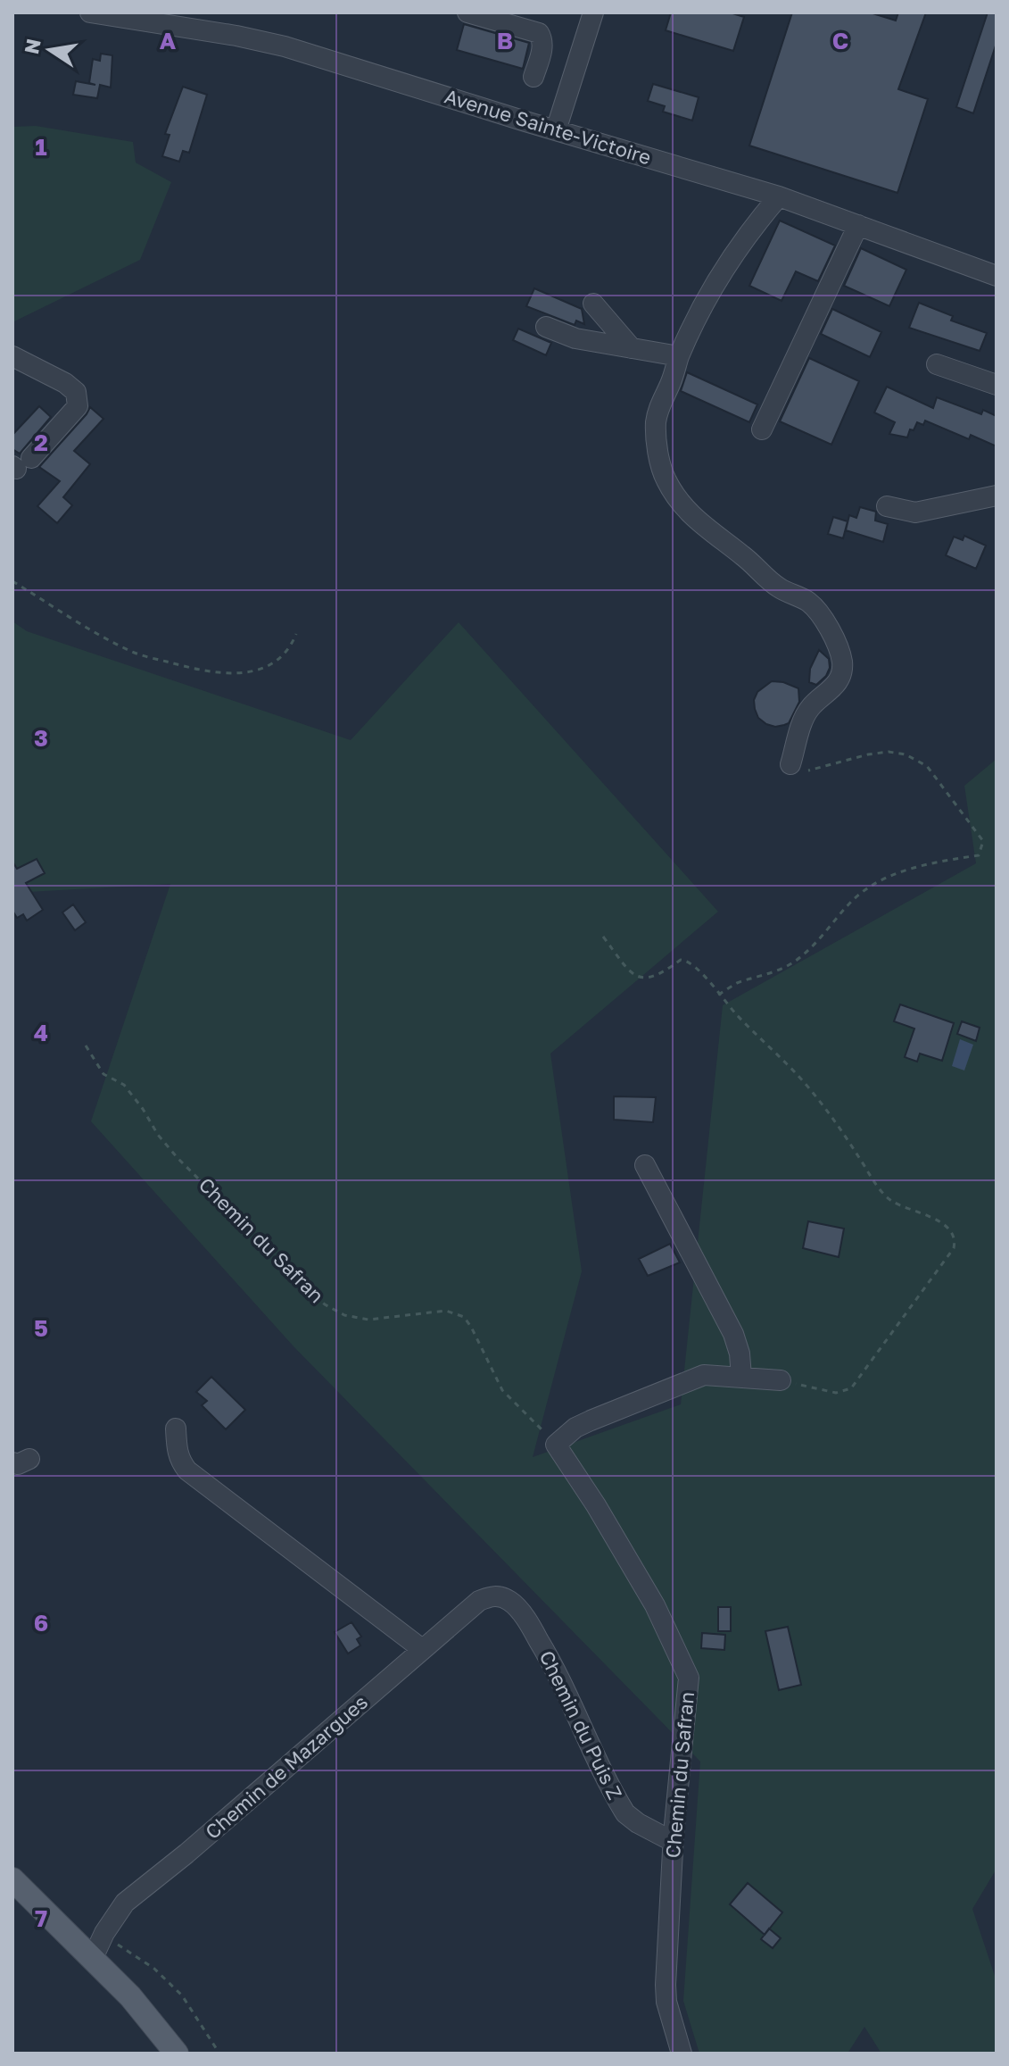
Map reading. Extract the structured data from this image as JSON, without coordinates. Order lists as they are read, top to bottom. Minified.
{"streets":{"street":["Avenue Sainte-Victoire","Chemin du Safran","Chemin du Puis Z","Chemin de Mazargues"]},"crossings":[["Chemin du Safran","Chemin du Puis Z"],["Chemin du Puis Z","Chemin de Mazargues"]],"north":"left","grid":{"columns":["A","B","C"],"rows":["1","2","3","4","5","6","7"]}}
